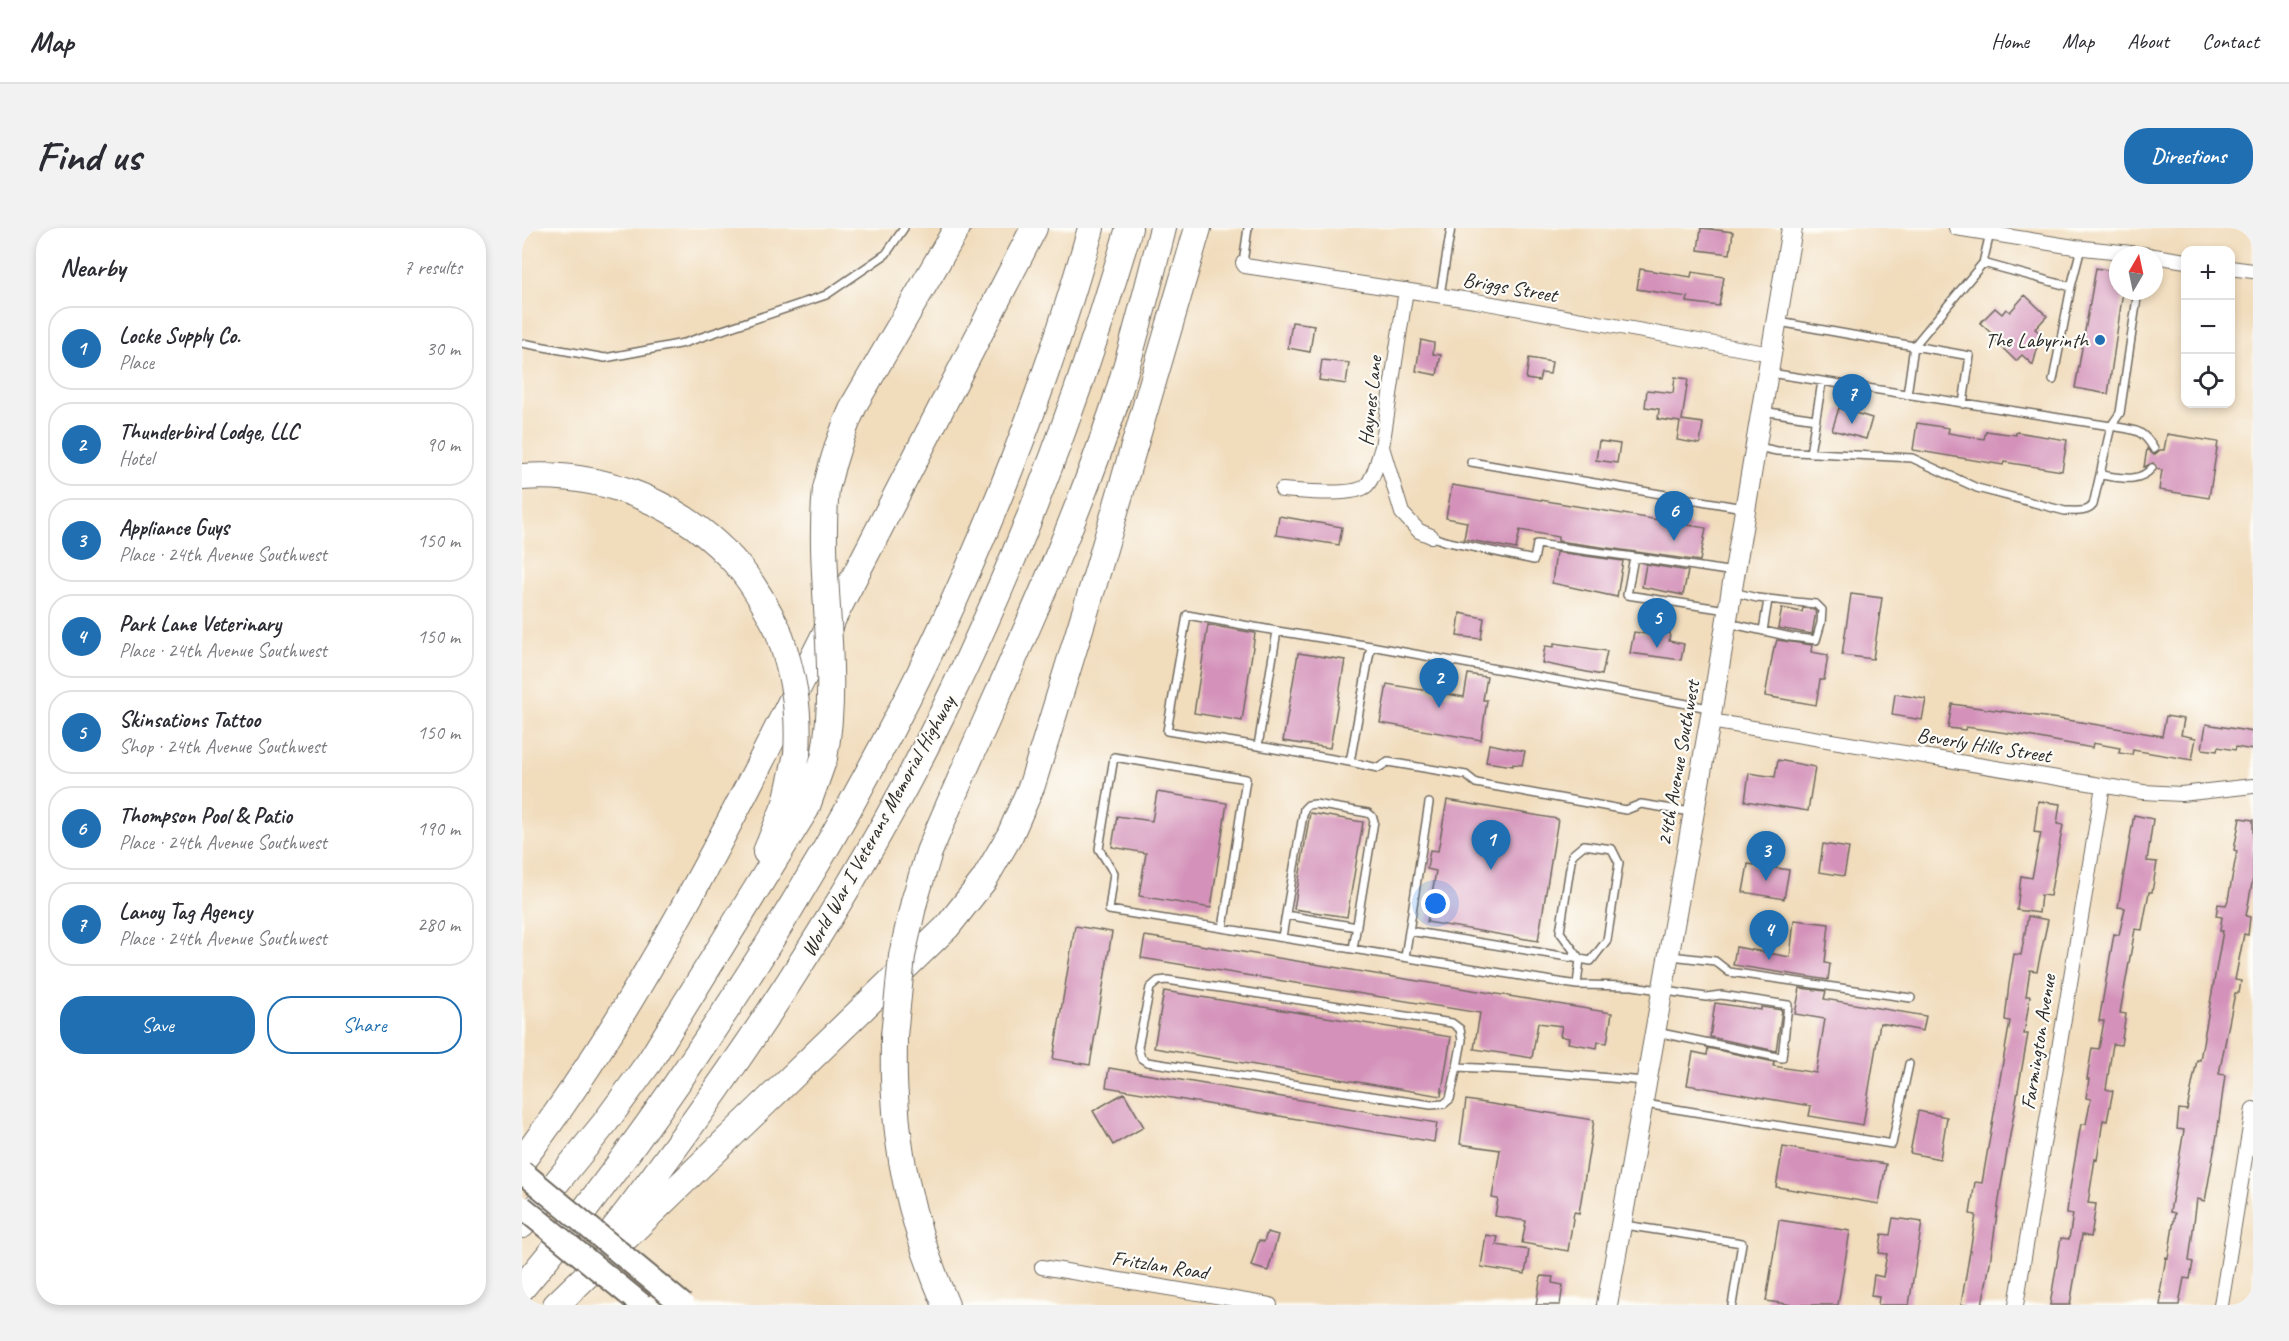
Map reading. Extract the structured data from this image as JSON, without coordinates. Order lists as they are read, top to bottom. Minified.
{"streets":{"highway":["World War I Veterans Memorial Highway"],"main road":["24th Avenue Southwest"],"street":["Briggs Street","Haynes Lane","Beverly Hills Street","Farmington Avenue","Fritzlan Road"]},"crossings":[["Briggs Street","Haynes Lane"],["Briggs Street","24th Avenue Southwest"],["Beverly Hills Street","24th Avenue Southwest"],["Beverly Hills Street","Farmington Avenue"]],"places":["The Labyrinth"],"north":"top","page":{"header":"Map","nav":["Home","Map","About","Contact"],"buttons":["Directions",["Save","Share"]],"title":"Find us","heading":["Nearby","7 results"],"map_buttons":["+","−"],"list":[{"mark":"1","name":"Locke Supply Co.","note":"Place","value":"30 m"},{"mark":"2","name":"Thunderbird Lodge, LLC","note":"Hotel","value":"90 m"},{"mark":"3","name":"Appliance Guys","note":"Place · 24th Avenue Southwest","value":"150 m"},{"mark":"4","name":"Park Lane Veterinary","note":"Place · 24th Avenue Southwest","value":"150 m"},{"mark":"5","name":"Skinsations Tattoo","note":"Shop · 24th Avenue Southwest","value":"150 m"},{"mark":"6","name":"Thompson Pool & Patio","note":"Place · 24th Avenue Southwest","value":"190 m"},{"mark":"7","name":"Lanoy Tag Agency","note":"Place · 24th Avenue Southwest","value":"280 m"}],"pins":["7","6","5","2","1","3","4"]}}
